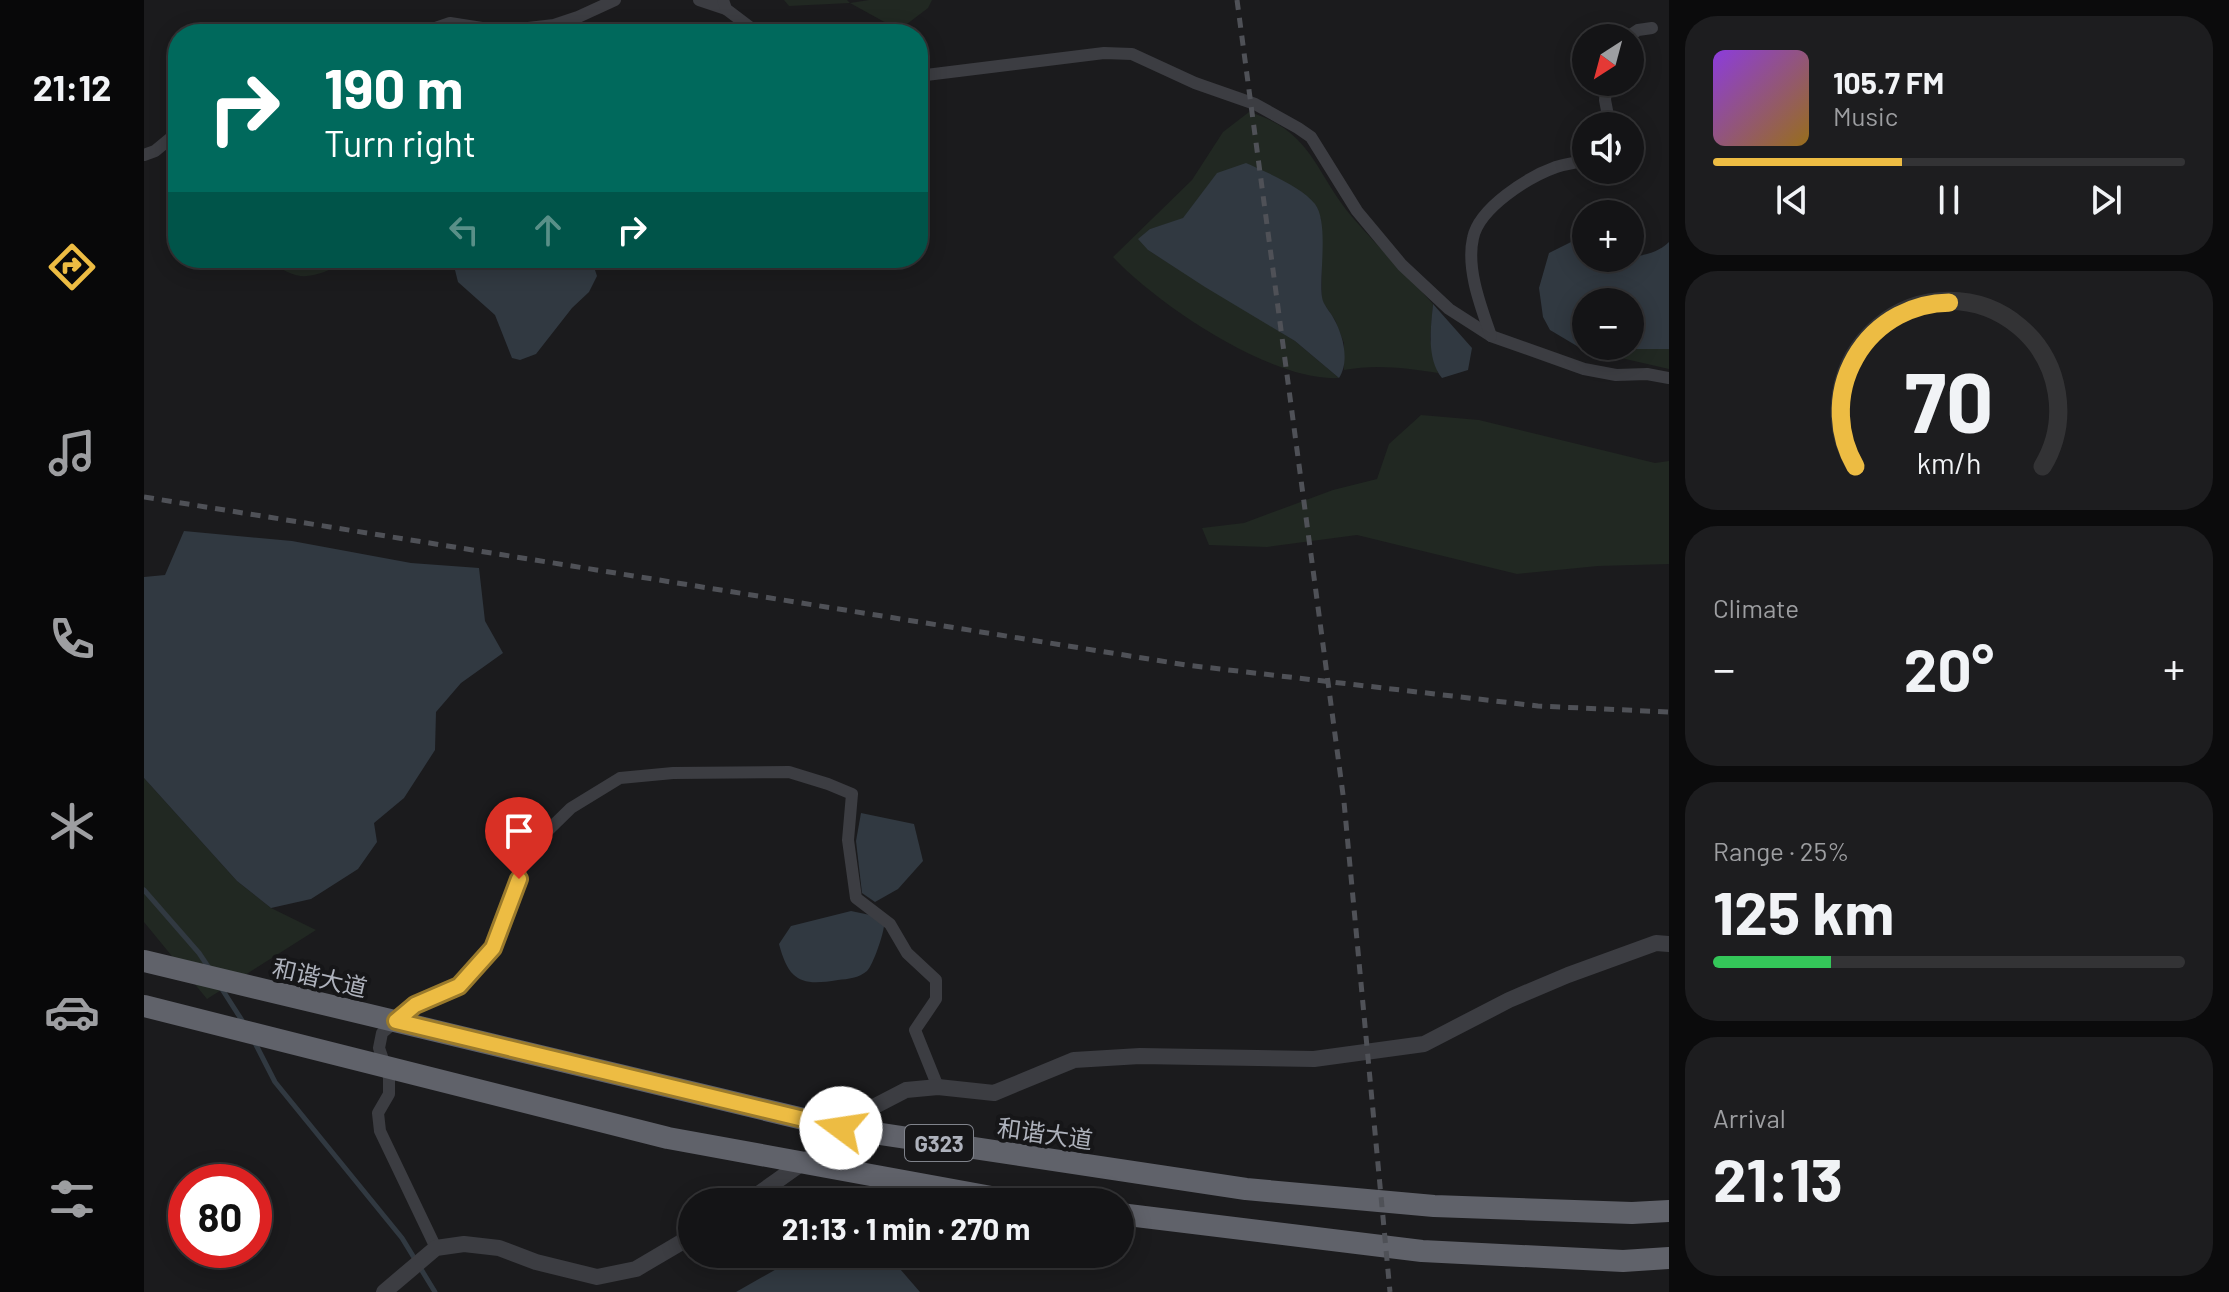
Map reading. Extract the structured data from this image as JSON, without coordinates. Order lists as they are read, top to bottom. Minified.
{"streets":{"highway":["和谐大道","G323"]},"north":"bottom left","page":{"tabs":"21:12","map_buttons":["+","−"],"turn":["190 m","Turn right"],"song":["105.7 FM","Music"],"tile":["Climate",["Range · 25%","125 km"],["Arrival","21:13"]],"heat":["−","20°","+"],"limit":"80","trip":"21:13 · 1 min · 270 m","gauge":["70","km/h"]}}
